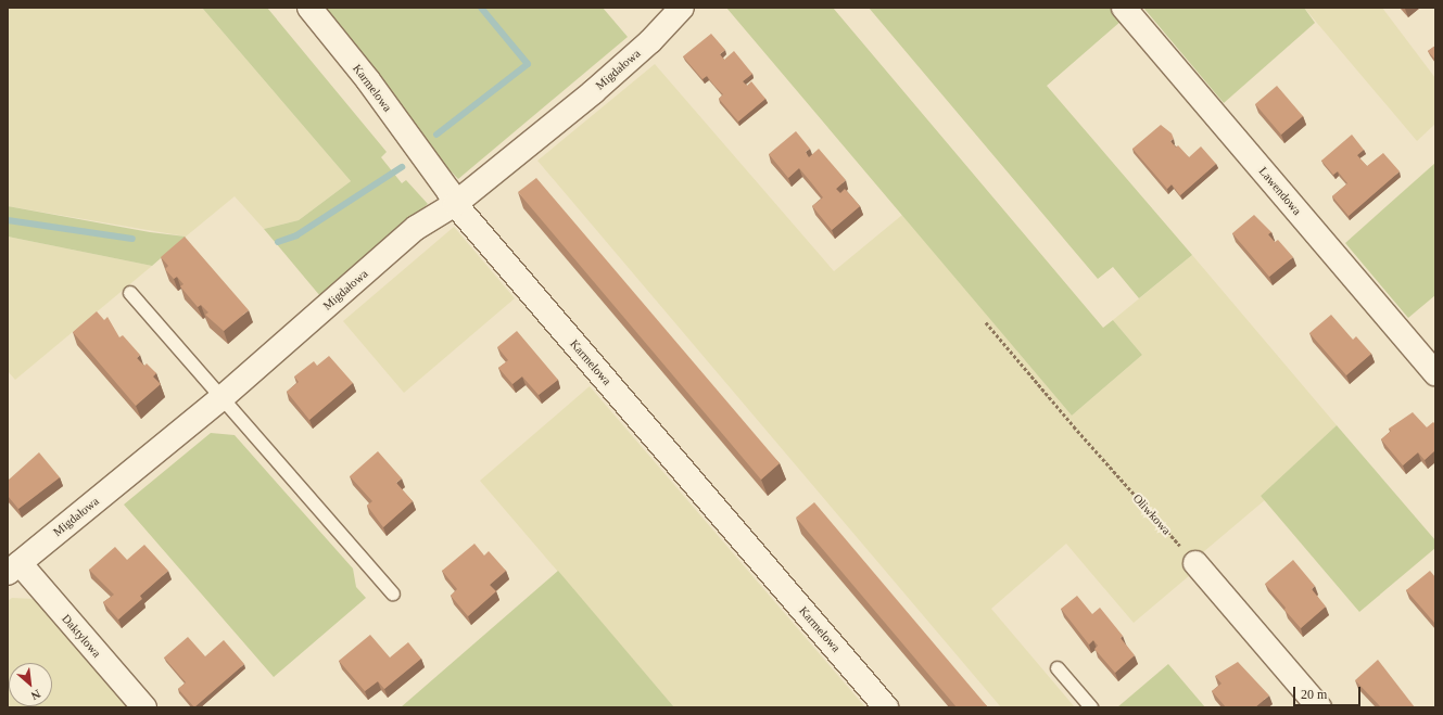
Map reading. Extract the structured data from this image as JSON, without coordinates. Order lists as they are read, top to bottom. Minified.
{"streets":{"street":["Migdałowa","Karmelowa","Lawendowa","Daktylowa"],"path":["Oliwkowa"]},"crossings":[["Migdałowa","Karmelowa"],["Migdałowa","Daktylowa"]],"scale_bar":"20 m","north":"bottom right"}
